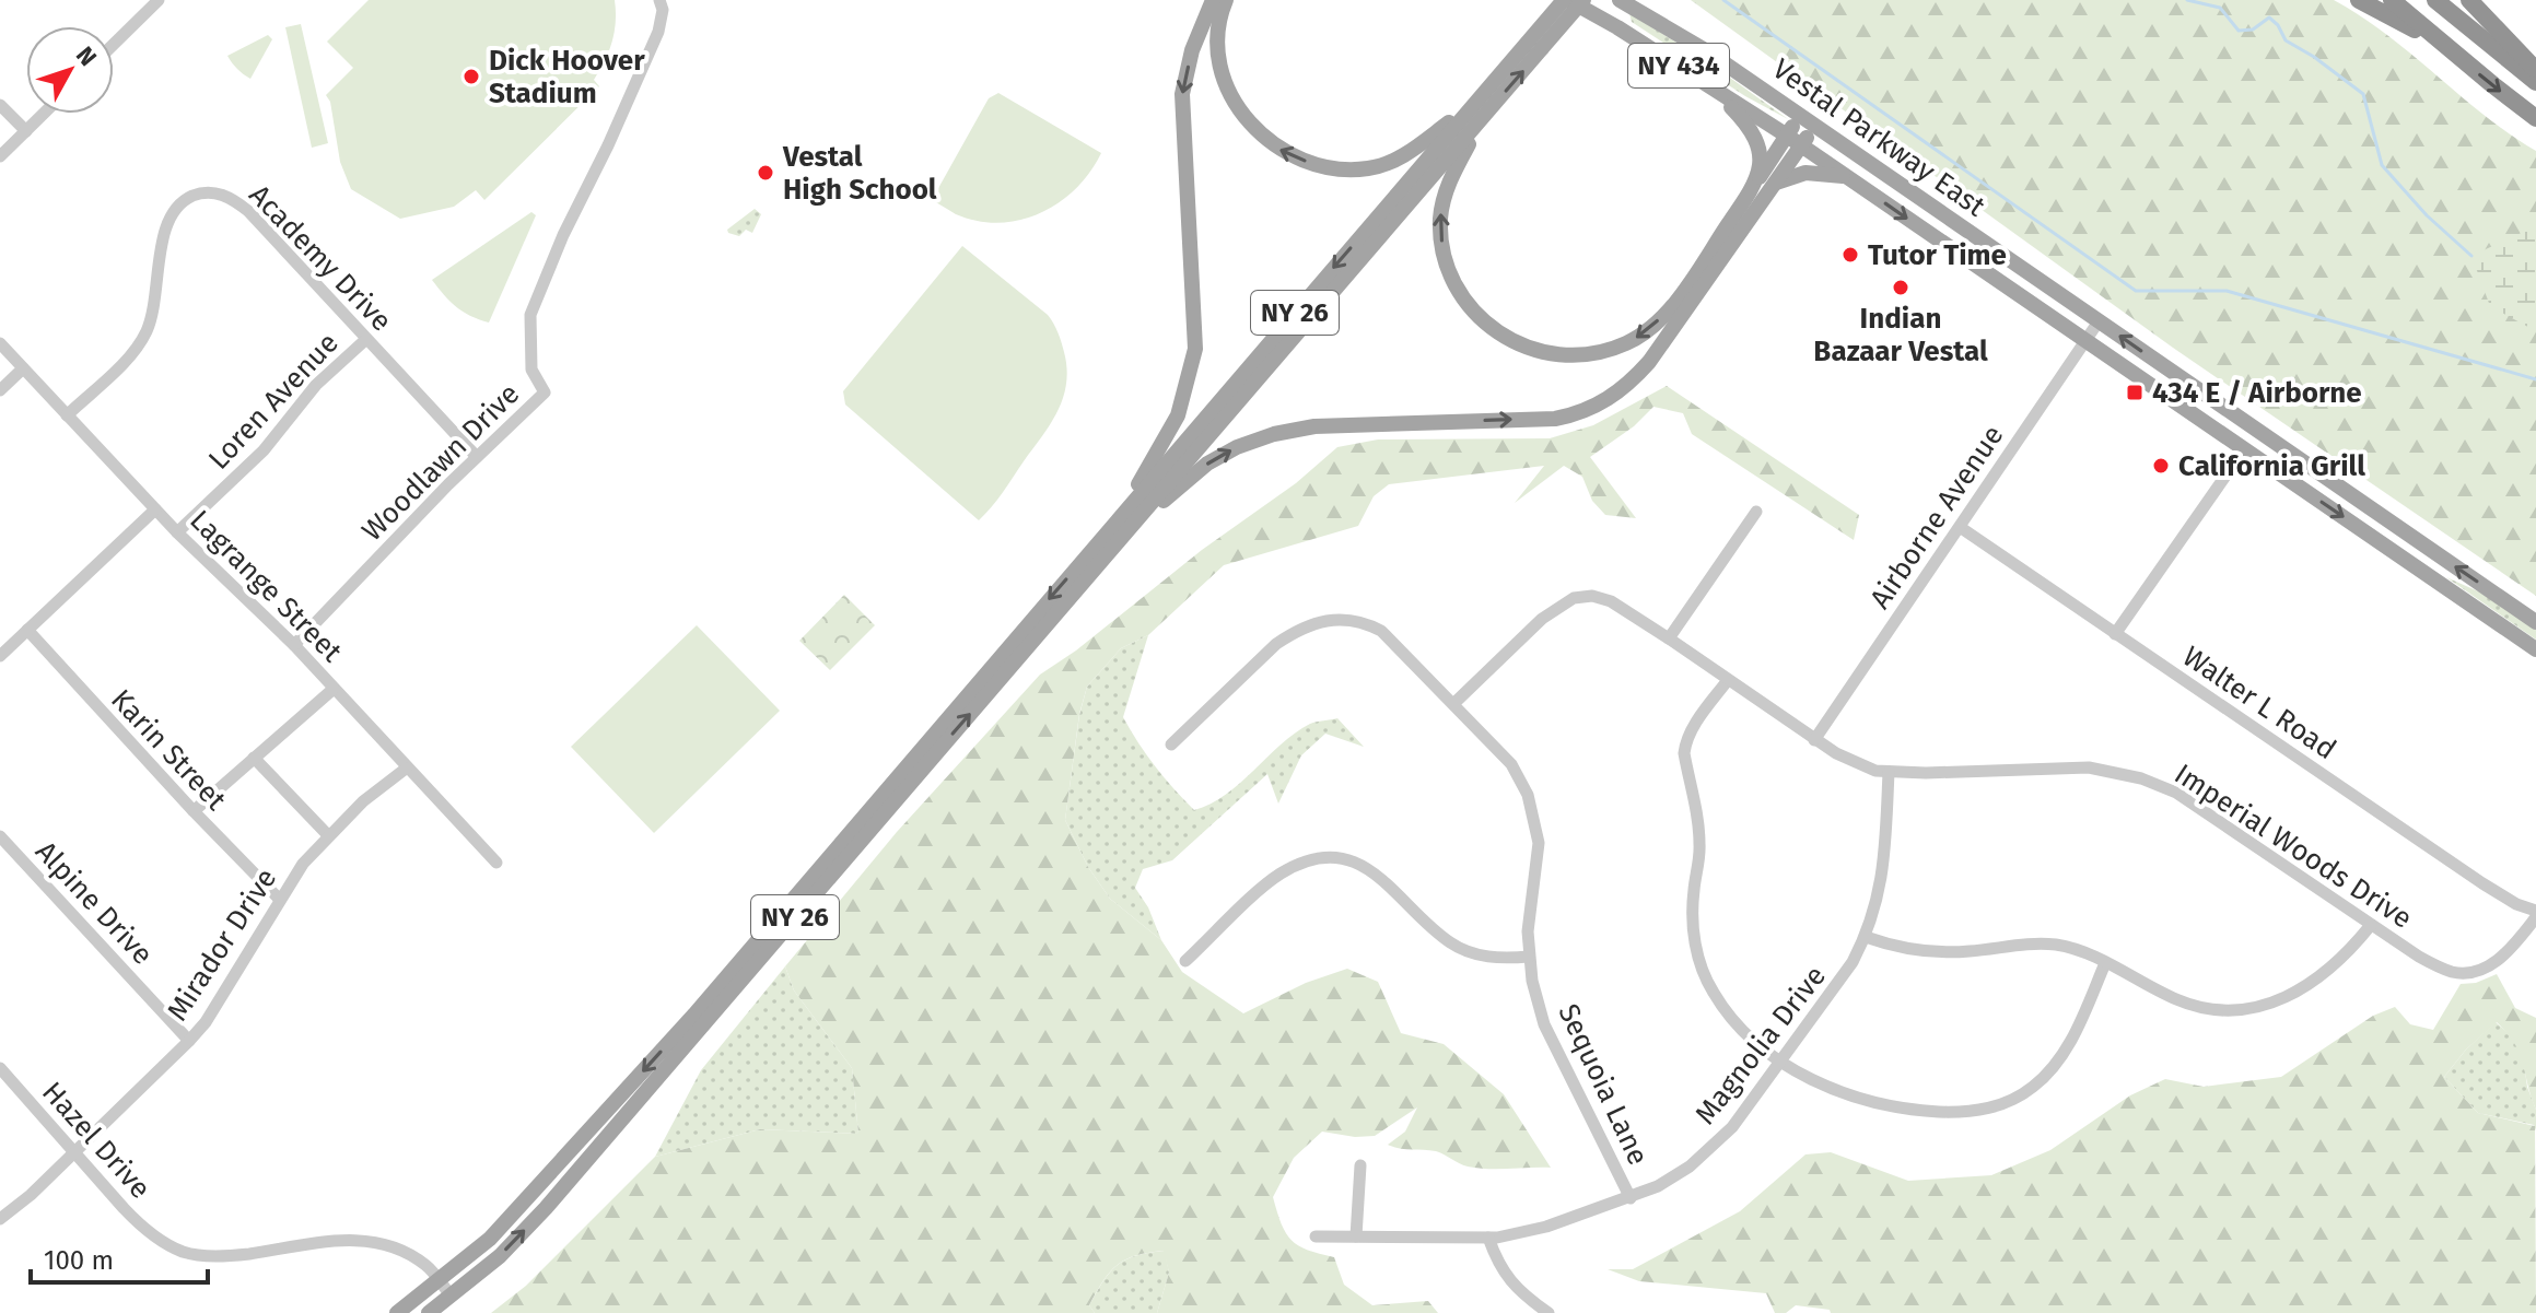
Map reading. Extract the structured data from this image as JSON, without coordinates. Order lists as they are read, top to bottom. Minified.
{"streets":{"main road":["NY 434","Vestal Parkway East","NY 26"],"street":["Academy Drive","Loren Avenue","Woodlawn Drive","Airborne Avenue","Lagrange Street","Walter L Road","Karin Street","Imperial Woods Drive","Alpine Drive","Mirador Drive","Magnolia Drive","Sequoia Lane","Hazel Drive"]},"crossings":[["Vestal Parkway East","NY 26"],["Vestal Parkway East","Airborne Avenue"],["Academy Drive","Loren Avenue"],["Academy Drive","Woodlawn Drive"],["Academy Drive","Lagrange Street"],["NY 26","Hazel Drive"],["Loren Avenue","Lagrange Street"],["Woodlawn Drive","Lagrange Street"],["Airborne Avenue","Walter L Road"],["Airborne Avenue","Imperial Woods Drive"],["Lagrange Street","Mirador Drive"],["Walter L Road","Imperial Woods Drive"],["Karin Street","Mirador Drive"],["Imperial Woods Drive","Magnolia Drive"],["Imperial Woods Drive","Sequoia Lane"],["Alpine Drive","Mirador Drive"],["Mirador Drive","Hazel Drive"],["Magnolia Drive","Sequoia Lane"]],"places":{"other":["Dick Hoover Stadium","Vestal High School","Tutor Time","Indian Bazaar Vestal","California Grill"],"transit":["434 E / Airborne"]},"scale_bar":"100 m","north":"top right"}
